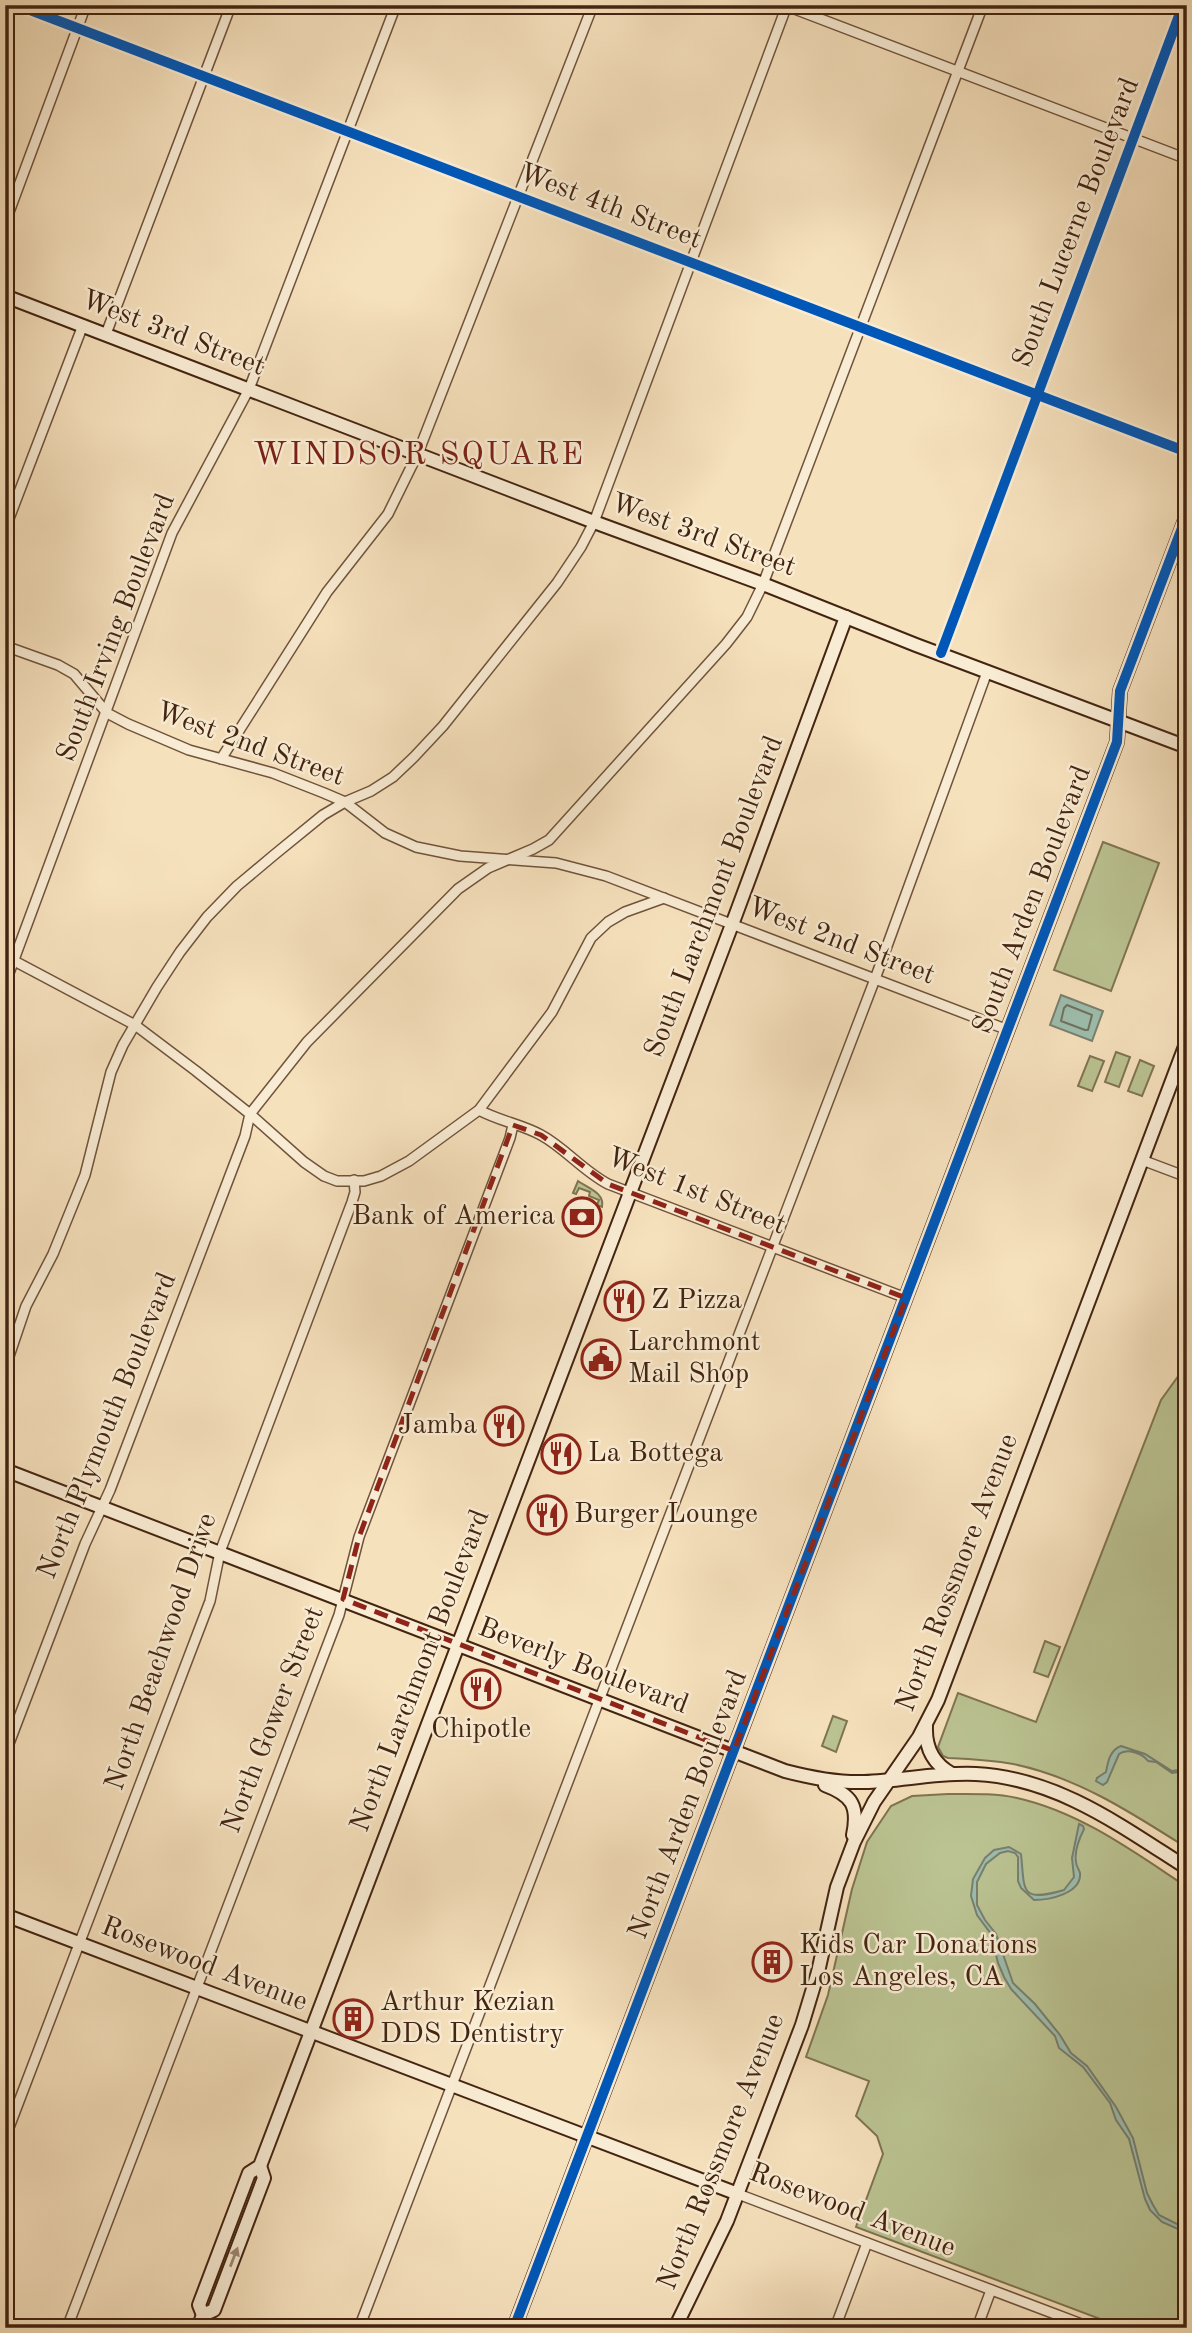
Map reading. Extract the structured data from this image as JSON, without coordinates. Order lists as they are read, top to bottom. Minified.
{"streets":{"street":["West 4th Street","South Lucerne Boulevard","West 3rd Street","South Irving Boulevard","West 2nd Street","South Larchmont Boulevard","South Arden Boulevard","West 1st Street","North Plymouth Boulevard","North Rossmore Avenue","North Beachwood Drive","Beverly Boulevard","North Larchmont Boulevard","North Gower Street","North Arden Boulevard","Rosewood Avenue"]},"crossings":[["West 4th Street","South Lucerne Boulevard"],["West 4th Street","South Irving Boulevard"],["South Lucerne Boulevard","West 3rd Street"],["West 3rd Street","South Irving Boulevard"],["West 3rd Street","South Larchmont Boulevard"],["West 3rd Street","South Arden Boulevard"],["South Irving Boulevard","West 2nd Street"],["West 2nd Street","South Larchmont Boulevard"],["West 2nd Street","South Arden Boulevard"],["South Larchmont Boulevard","West 1st Street"],["South Larchmont Boulevard","North Larchmont Boulevard"],["South Arden Boulevard","West 1st Street"],["South Arden Boulevard","North Arden Boulevard"],["West 1st Street","North Larchmont Boulevard"],["West 1st Street","North Gower Street"],["West 1st Street","North Arden Boulevard"],["North Plymouth Boulevard","Beverly Boulevard"],["North Rossmore Avenue","Beverly Boulevard"],["North Rossmore Avenue","Rosewood Avenue"],["North Beachwood Drive","Beverly Boulevard"],["North Beachwood Drive","Rosewood Avenue"],["Beverly Boulevard","North Larchmont Boulevard"],["Beverly Boulevard","North Gower Street"],["Beverly Boulevard","North Arden Boulevard"],["North Larchmont Boulevard","Rosewood Avenue"],["North Gower Street","Rosewood Avenue"],["North Arden Boulevard","Rosewood Avenue"]],"districts":["WINDSOR SQUARE"],"places":{"bank":["Bank of America"],"restaurant":["Z Pizza","Jamba","La Bottega","Burger Lounge","Chipotle"],"public building":["Larchmont Mail Shop"],"building":["Kids Car Donations Los Angeles, CA","Arthur Kezian DDS Dentistry"]}}
